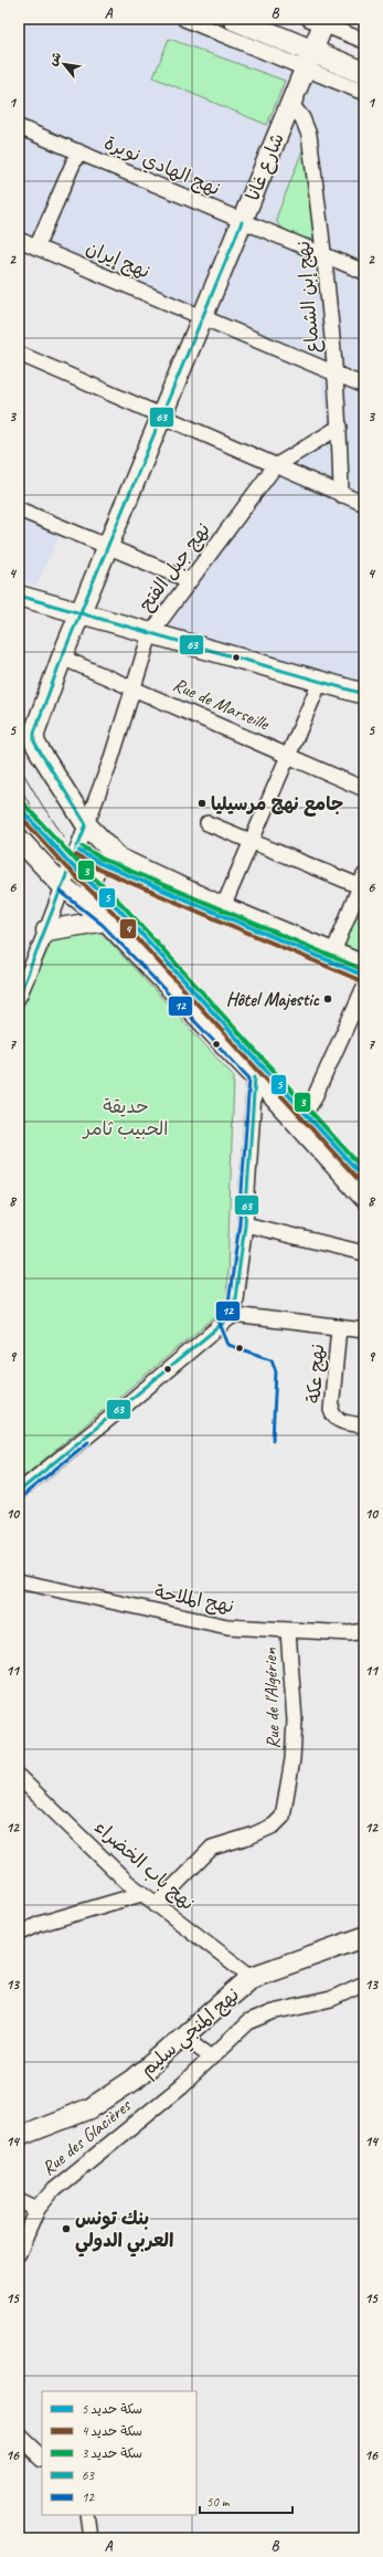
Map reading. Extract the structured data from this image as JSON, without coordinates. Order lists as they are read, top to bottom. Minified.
{"streets":{"main road":["شارع غانا","نهج المنجي سليم"],"street":["نهج الهادي نويرة","نهج إيران","نهج إبن الشماع","نهج جبل الفتح","Rue de Marseille","نهج عكة","نهج الملاحة","Rue de l'Algérien","نهج باب الخضراء","Rue des Glacières"]},"crossings":[["نهج الهادي نويرة","شارع غانا"],["نهج الهادي نويرة","نهج إبن الشماع"],["شارع غانا","نهج إيران"],["شارع غانا","نهج إبن الشماع"],["شارع غانا","نهج جبل الفتح"],["شارع غانا","Rue de Marseille"],["نهج إيران","نهج إبن الشماع"],["نهج إبن الشماع","نهج جبل الفتح"],["نهج جبل الفتح","Rue de Marseille"],["نهج الملاحة","Rue de l'Algérien"],["Rue de l'Algérien","نهج باب الخضراء"],["نهج باب الخضراء","نهج المنجي سليم"]],"parks":["حديقة الحبيب ثامر"],"places":["جامع نهج مرسيليا","Hôtel Majestic","بنك تونس العربي الدولي"],"lines":["transit line 63","rail line 3","rail line 5","rail line 4","transit line 12"],"legend":["سكة حديد 5","سكة حديد 4","سكة حديد 3","63","12"],"scale_bar":"50 m","north":"top left","grid":{"columns":["A","B"],"rows":["1","2","3","4","5","6","7","8","9","10","11","12","13","14","15","16"]}}
